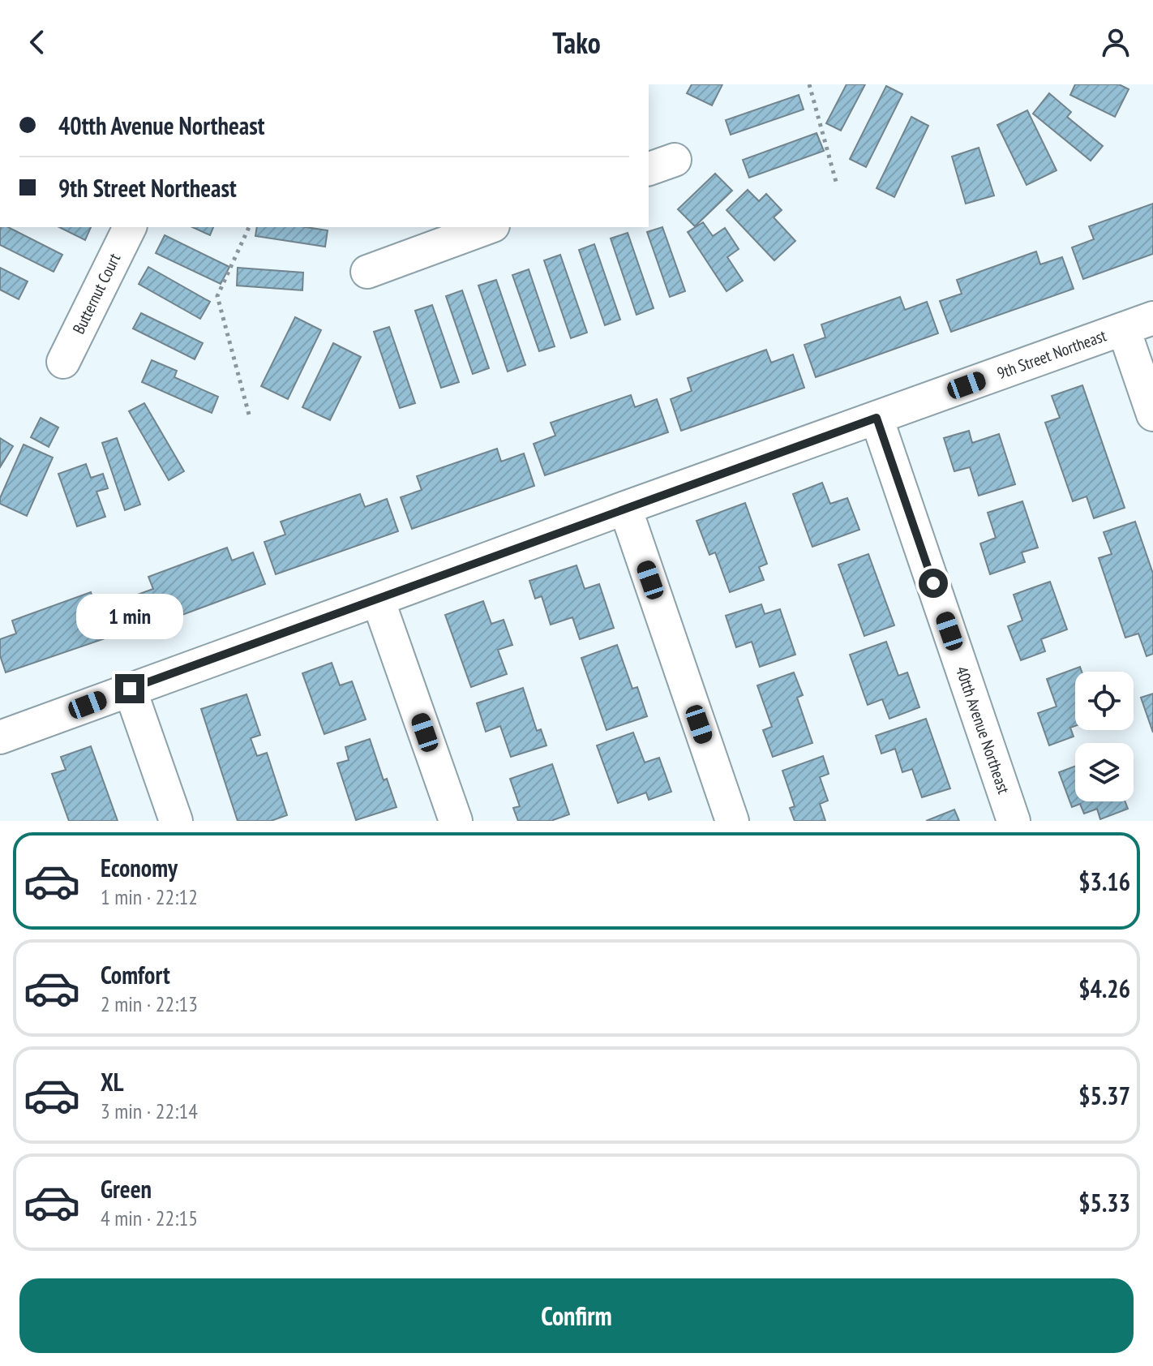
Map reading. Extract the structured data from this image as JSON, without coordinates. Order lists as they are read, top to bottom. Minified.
{"streets":{"street":["Butternut Court","9th Street Northeast","40tth Avenue Northeast"]},"crossings":[["9th Street Northeast","40tth Avenue Northeast"]],"page":{"header":"Tako","banner":["40tth Avenue Northeast","9th Street Northeast"],"bubble":"1 min","list":[{"name":"Economy","note":"1 min · 22:12","value":"$3.16"},{"name":"Comfort","note":"2 min · 22:13","value":"$4.26"},{"name":"XL","note":"3 min · 22:14","value":"$5.37"},{"name":"Green","note":"4 min · 22:15","value":"$5.33"}],"buttons":"Confirm"}}
